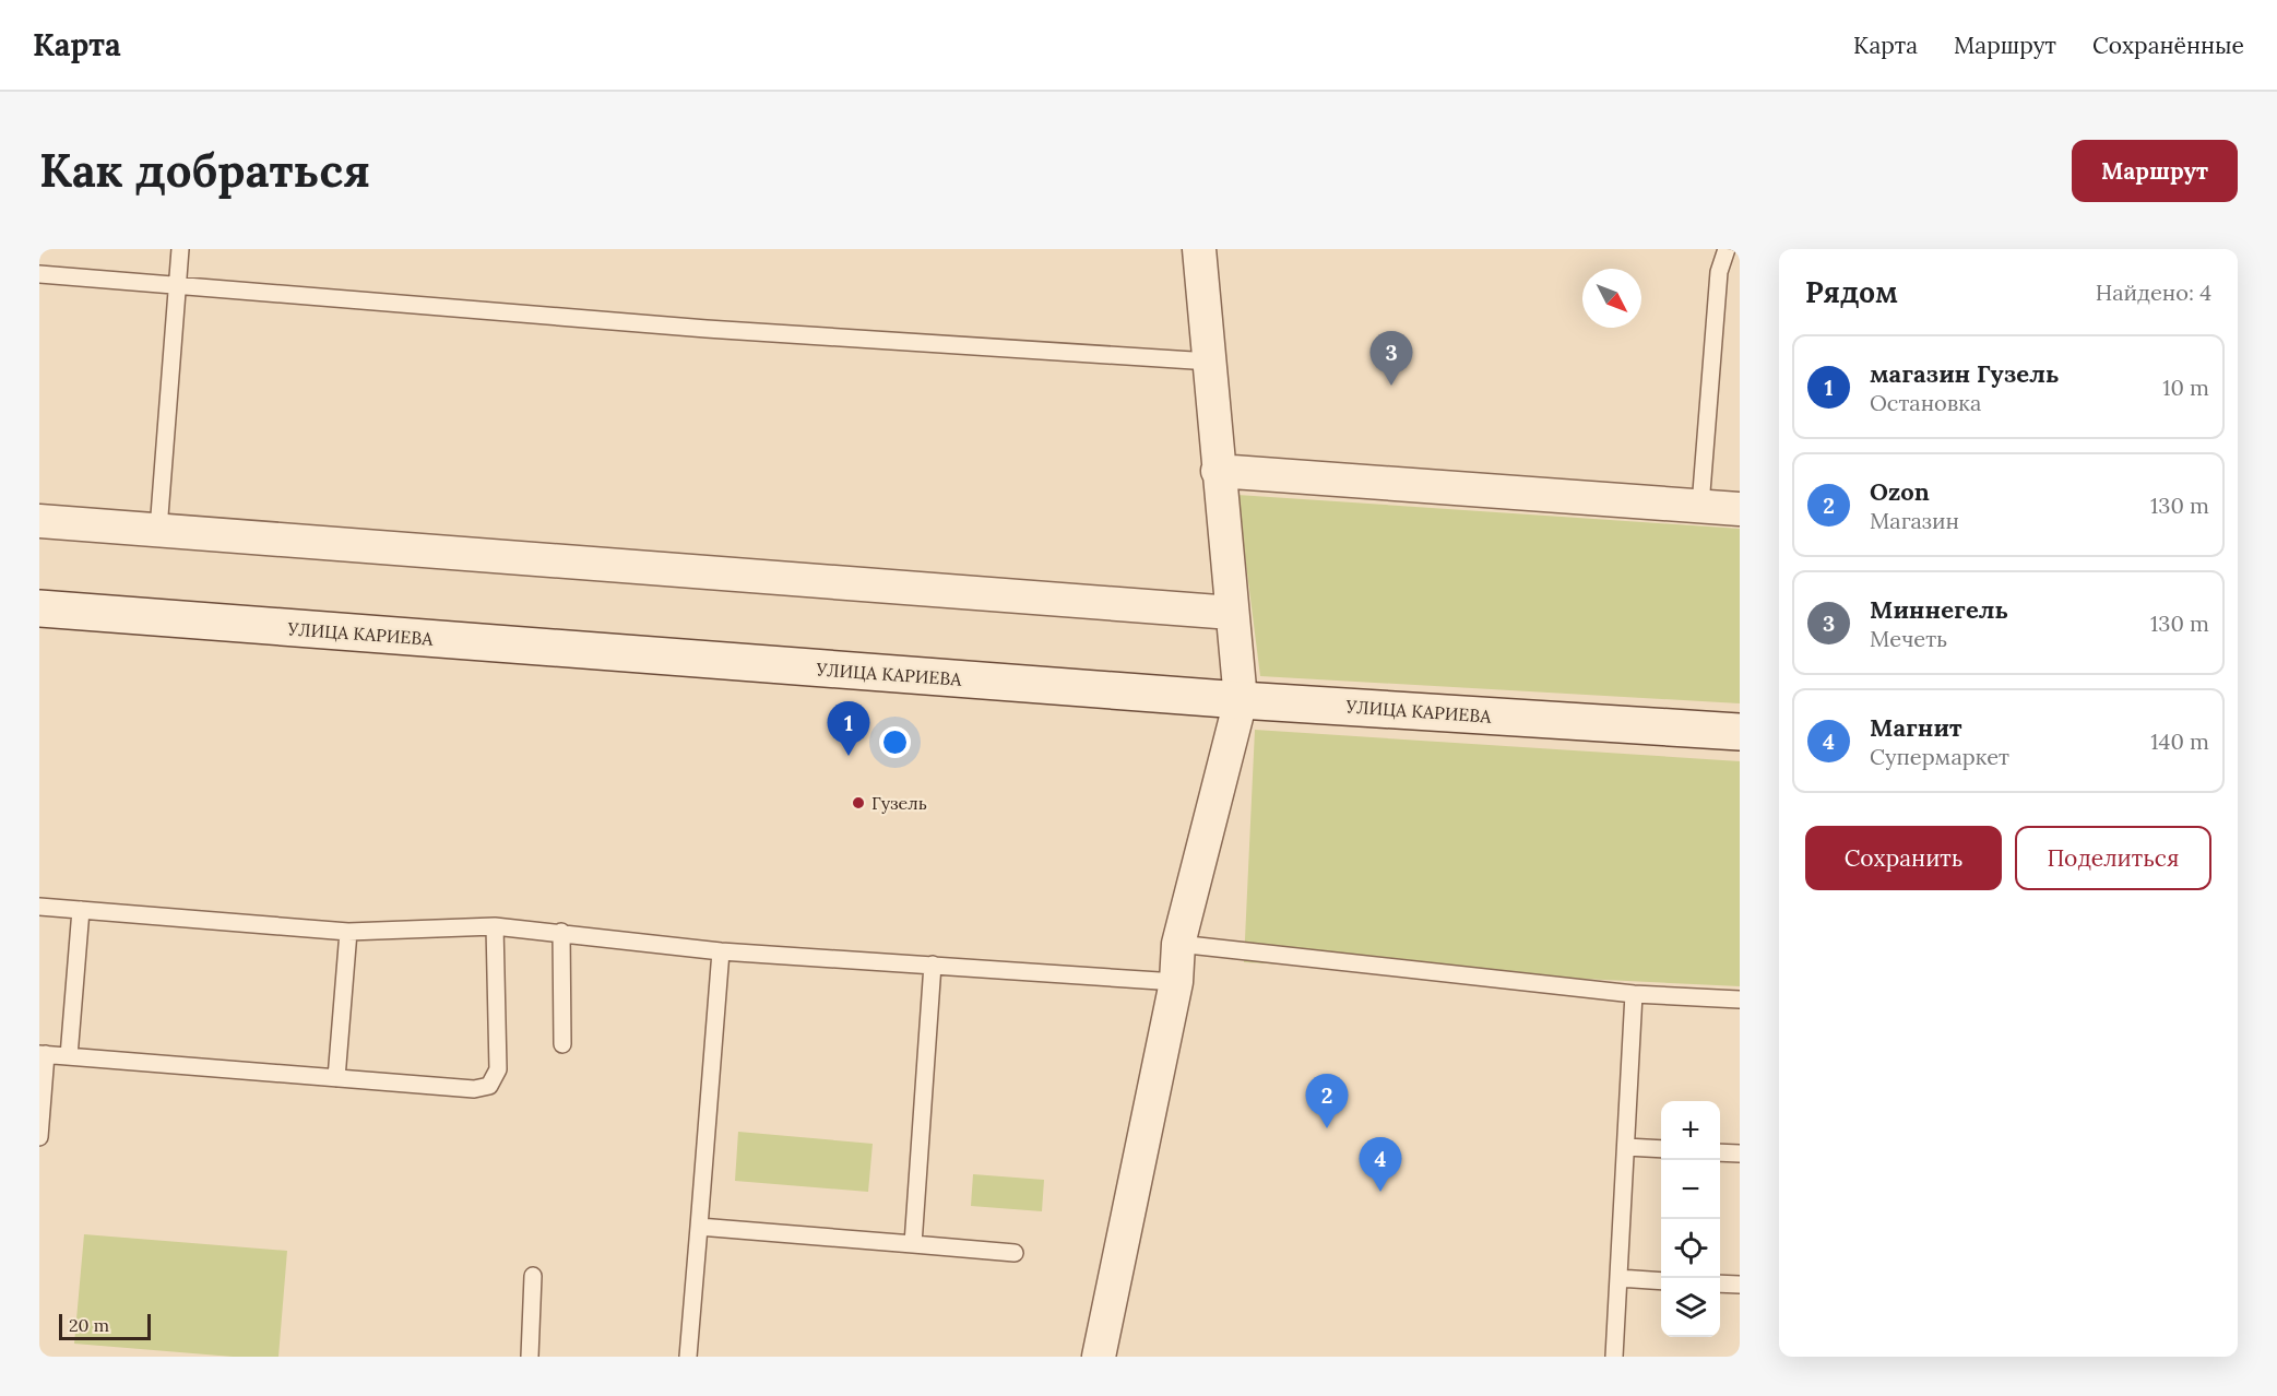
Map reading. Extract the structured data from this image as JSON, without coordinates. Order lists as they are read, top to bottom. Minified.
{"streets":{"main road":["УЛИЦА КАРИЕВА"]},"places":["Гузель"],"scale_bar":"20 m","north":"bottom right","page":{"header":"Карта","nav":["Карта","Маршрут","Сохранённые"],"buttons":["Маршрут",["Сохранить","Поделиться"]],"title":"Как добраться","heading":["Рядом","Найдено: 4"],"pins":["3","1","2","4"],"list":[{"mark":"1","name":"магазин Гузель","note":"Остановка","value":"10 m"},{"mark":"2","name":"Ozon","note":"Магазин","value":"130 m"},{"mark":"3","name":"Миннегель","note":"Мечеть","value":"130 m"},{"mark":"4","name":"Магнит","note":"Супермаркет","value":"140 m"}],"map_buttons":["+","−"],"scale":"20 m"}}
